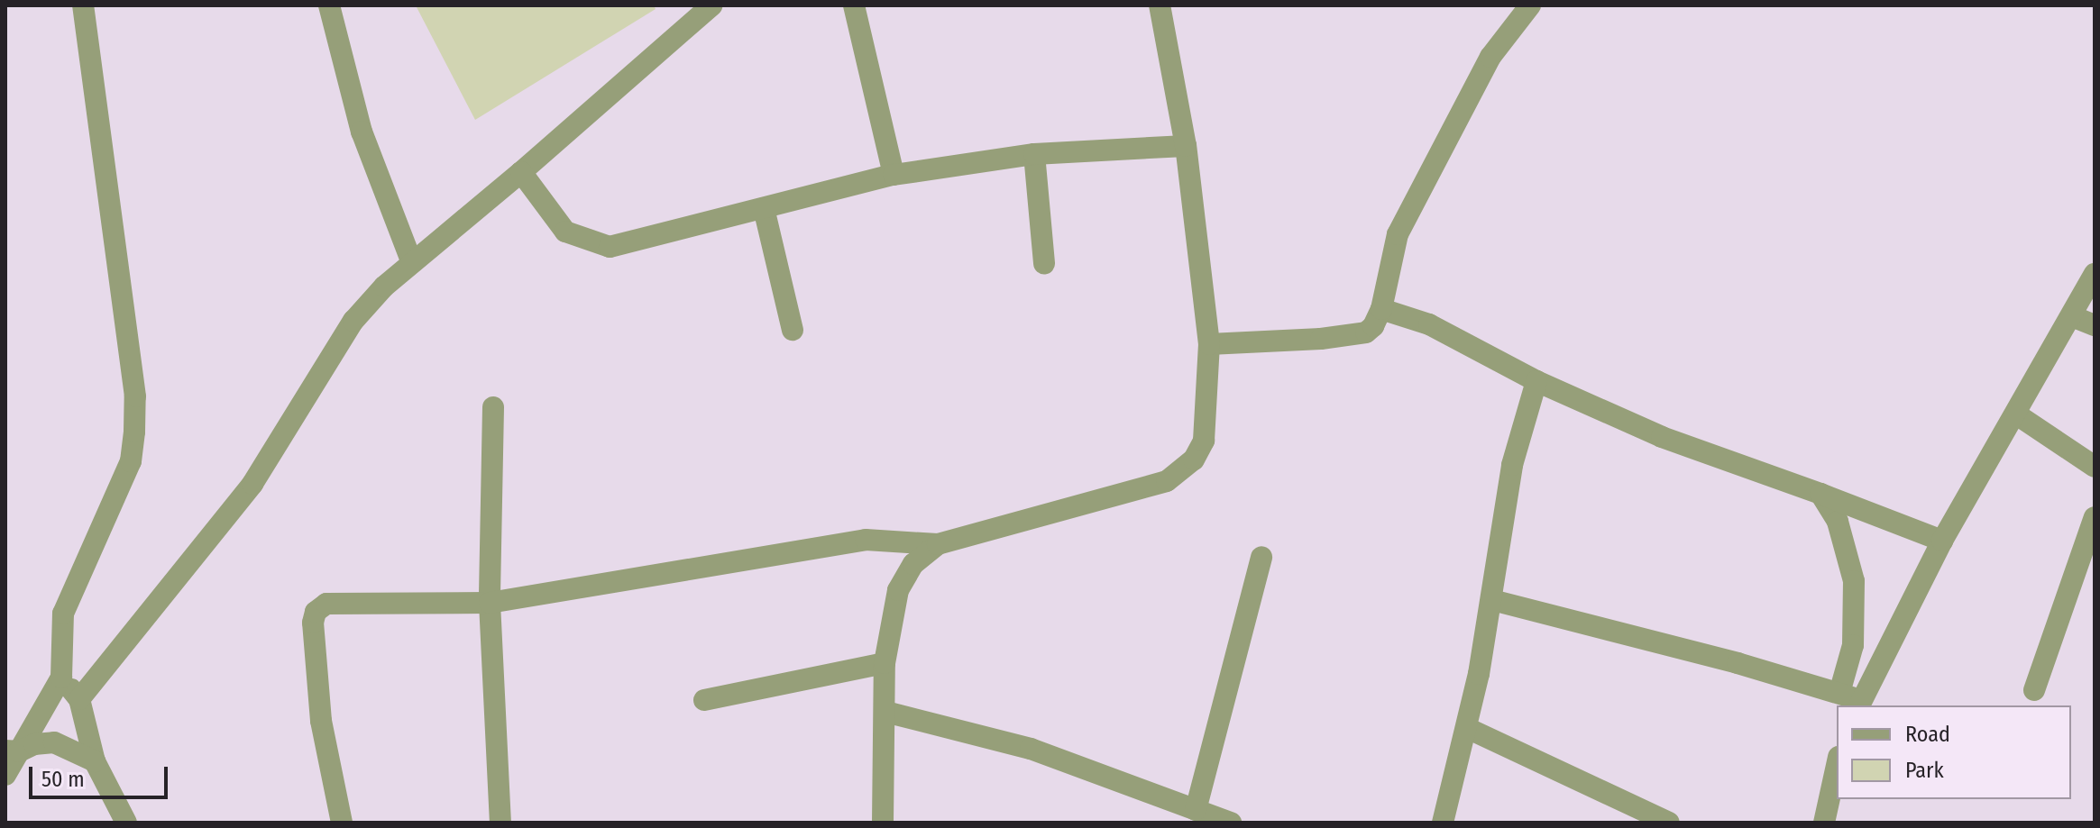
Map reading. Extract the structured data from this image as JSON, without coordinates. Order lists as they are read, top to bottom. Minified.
{"legend":["Road","Park"],"scale_bar":"50 m"}
